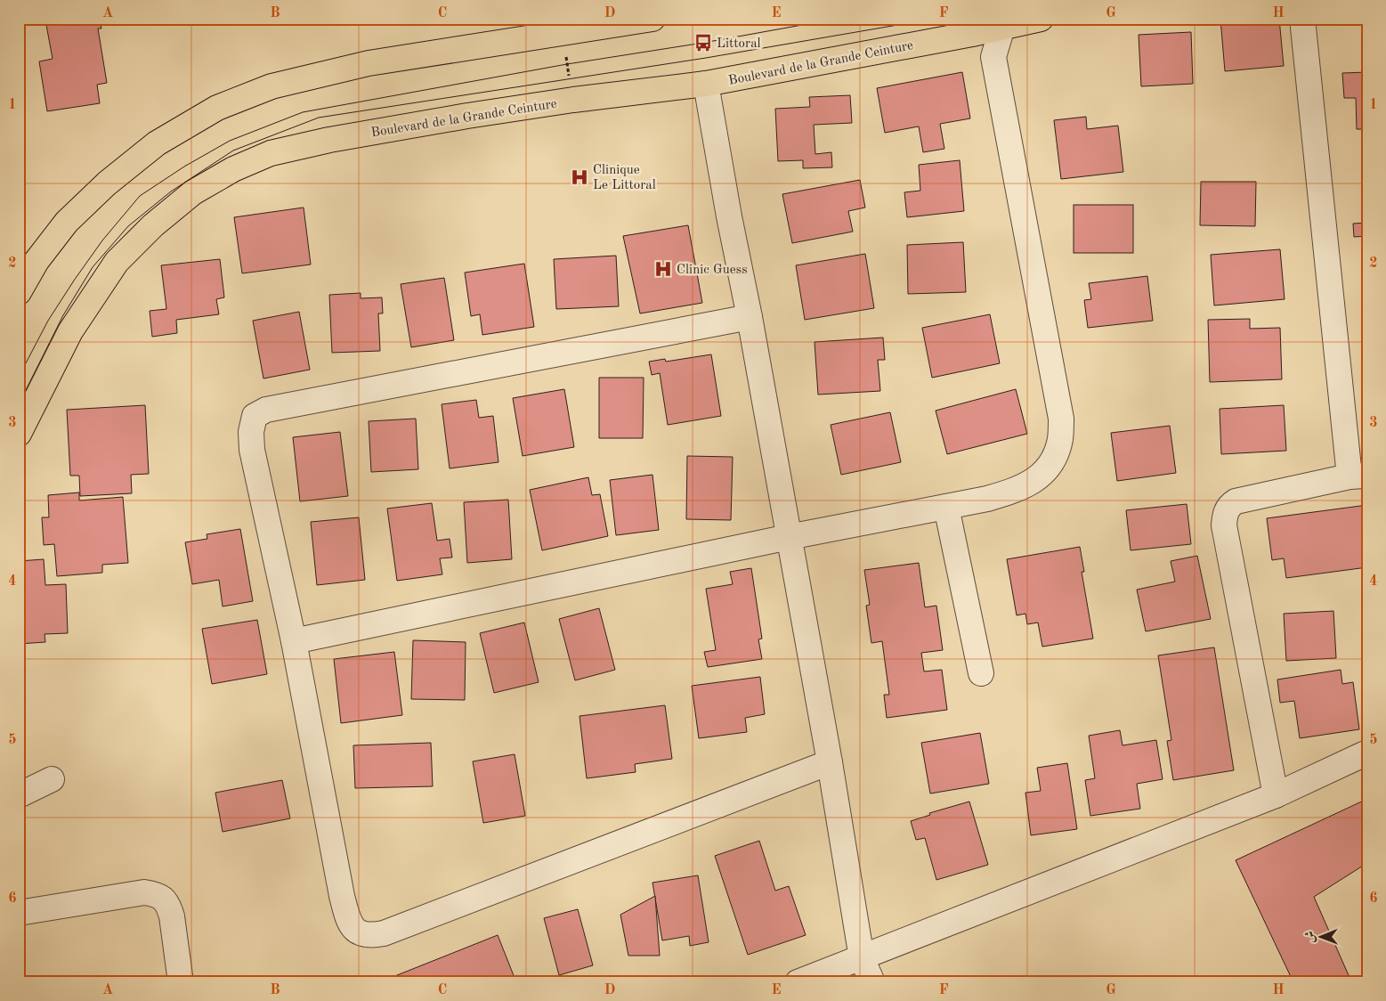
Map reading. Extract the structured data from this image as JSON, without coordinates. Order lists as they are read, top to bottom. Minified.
{"streets":{"main road":["Boulevard de la Grande Ceinture"]},"places":{"bus stop":["Littoral"],"hospital":["Clinique Le Littoral","Clinic Guess"]},"north":"left","grid":{"columns":["A","B","C","D","E","F","G","H"],"rows":["1","2","3","4","5","6"]}}
